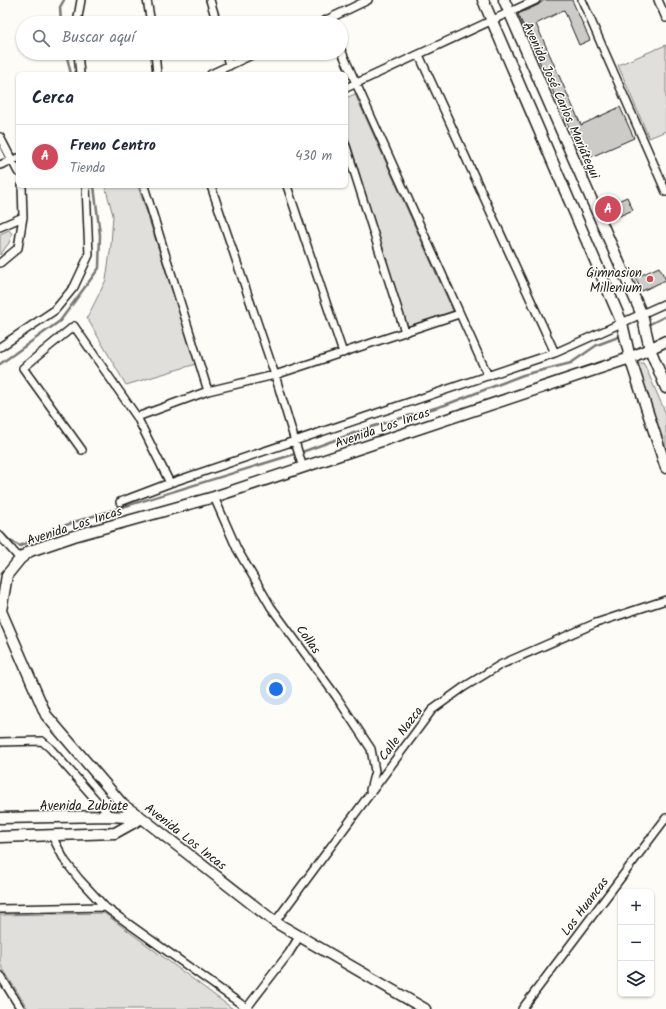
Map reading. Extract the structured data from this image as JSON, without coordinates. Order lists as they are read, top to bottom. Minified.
{"streets":{"street":["Avenida José Carlos Mariátegui","Avenida Los Incas","Collas","Calle Nazca","Avenida Zubiate","Los Huancas"]},"crossings":[["Avenida José Carlos Mariátegui","Avenida Los Incas"],["Avenida Los Incas","Collas"],["Avenida Los Incas","Calle Nazca"],["Avenida Los Incas","Avenida Zubiate"],["Collas","Calle Nazca"]],"places":["Gimnasion Millenium"],"page":{"search":"Buscar aquí","heading":"Cerca","list":[{"mark":"A","name":"Freno Centro","note":"Tienda","value":"430 m"}],"pins":"A","map_buttons":["+","−"]}}
